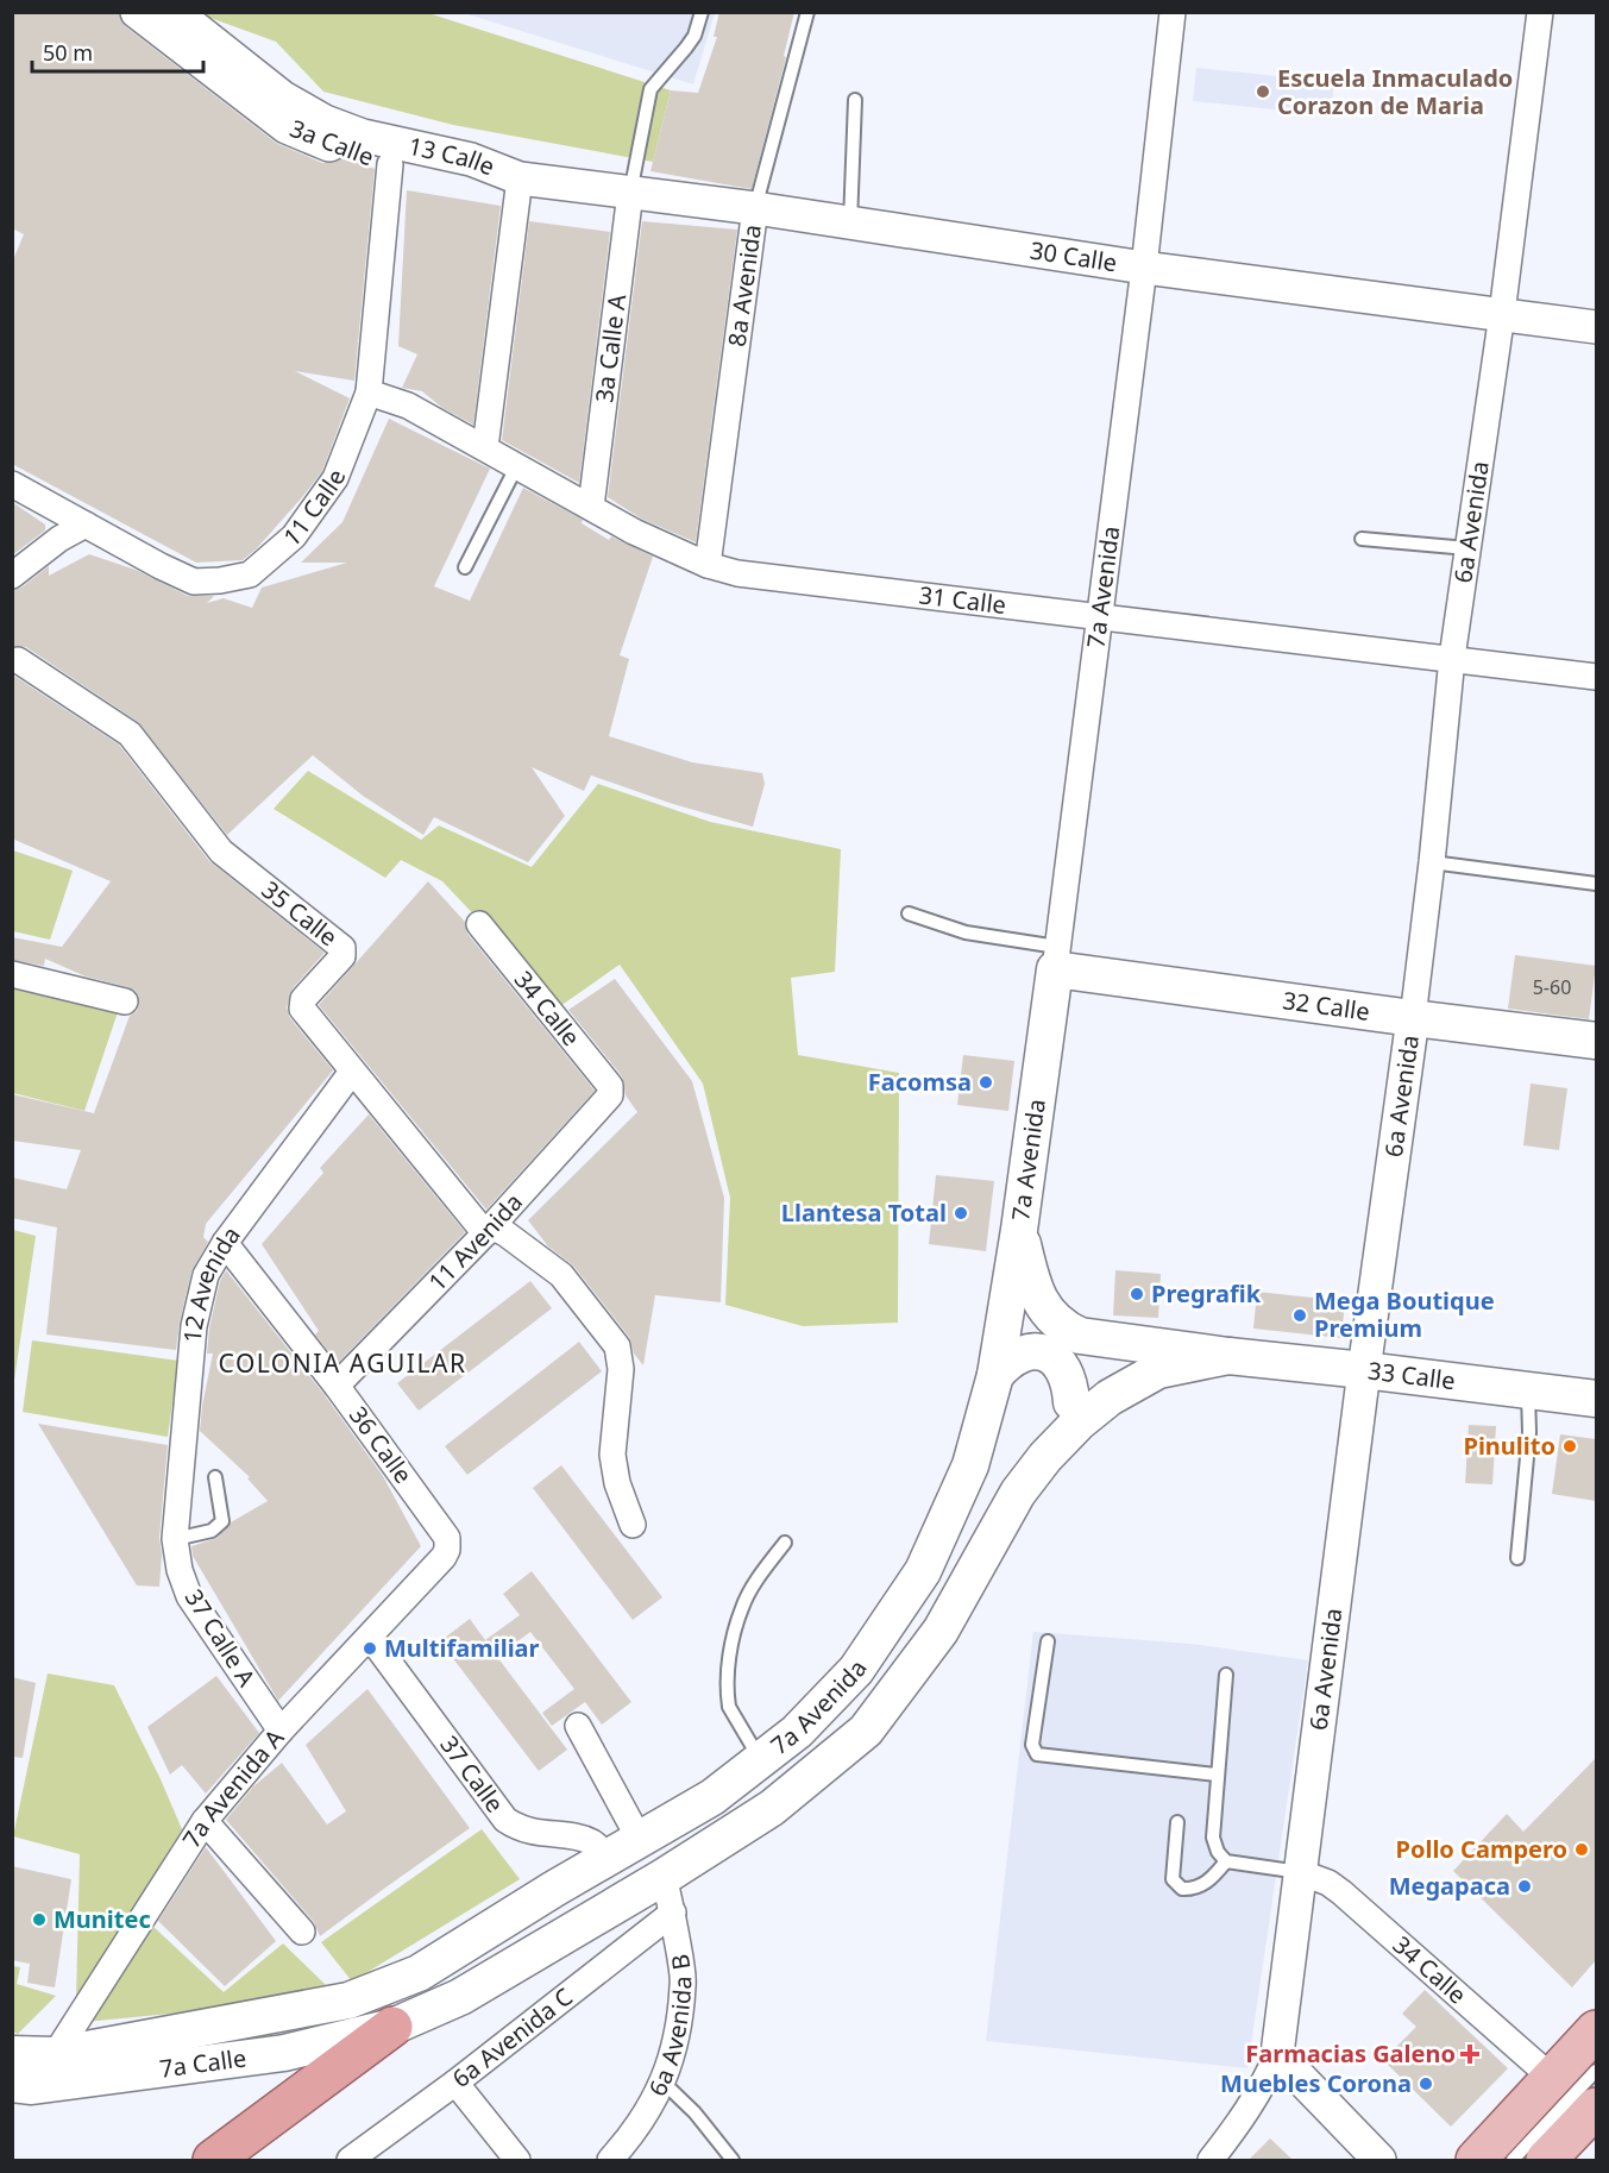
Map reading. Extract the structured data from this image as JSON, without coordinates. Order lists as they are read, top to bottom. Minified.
{"streets":{"main road":["7a Avenida","32 Calle","33 Calle","7a Calle"],"street":["3a Calle","13 Calle","30 Calle","8a Avenida","3a Calle A","11 Calle","6a Avenida","31 Calle","35 Calle","34 Calle","11 Avenida","12 Avenida","36 Calle","37 Calle A","37 Calle","7a Avenida A","6a Avenida B","6a Avenida C"]},"crossings":[["3a Calle","13 Calle"],["3a Calle","11 Calle"],["13 Calle","30 Calle"],["30 Calle","8a Avenida"],["30 Calle","3a Calle A"],["30 Calle","6a Avenida"],["30 Calle","7a Avenida"],["8a Avenida","31 Calle"],["3a Calle A","31 Calle"],["11 Calle","31 Calle"],["6a Avenida","31 Calle"],["6a Avenida","32 Calle"],["6a Avenida","34 Calle"],["6a Avenida","33 Calle"],["7a Avenida","31 Calle"],["7a Avenida","32 Calle"],["7a Avenida","33 Calle"],["7a Avenida","37 Calle"],["7a Avenida","6a Avenida B"],["7a Avenida","7a Calle"],["35 Calle","11 Avenida"],["35 Calle","12 Avenida"],["34 Calle","11 Avenida"],["11 Avenida","36 Calle"],["12 Avenida","36 Calle"],["12 Avenida","37 Calle A"],["36 Calle","7a Avenida A"],["37 Calle A","7a Avenida A"],["37 Calle","7a Avenida A"],["7a Avenida A","7a Calle"],["6a Avenida B","6a Avenida C"]],"districts":["COLONIA AGUILAR"],"places":{"other":["Escuela Inmaculado Corazon de Maria","Facomsa","Llantesa Total","Pregrafik","Mega Boutique Premium","Pinulito","Multifamiliar","Pollo Campero","Megapaca","Munitec","Muebles Corona"],"health":["Farmacias Galeno"]},"house_numbers":["5-60"],"scale_bar":"50 m"}
